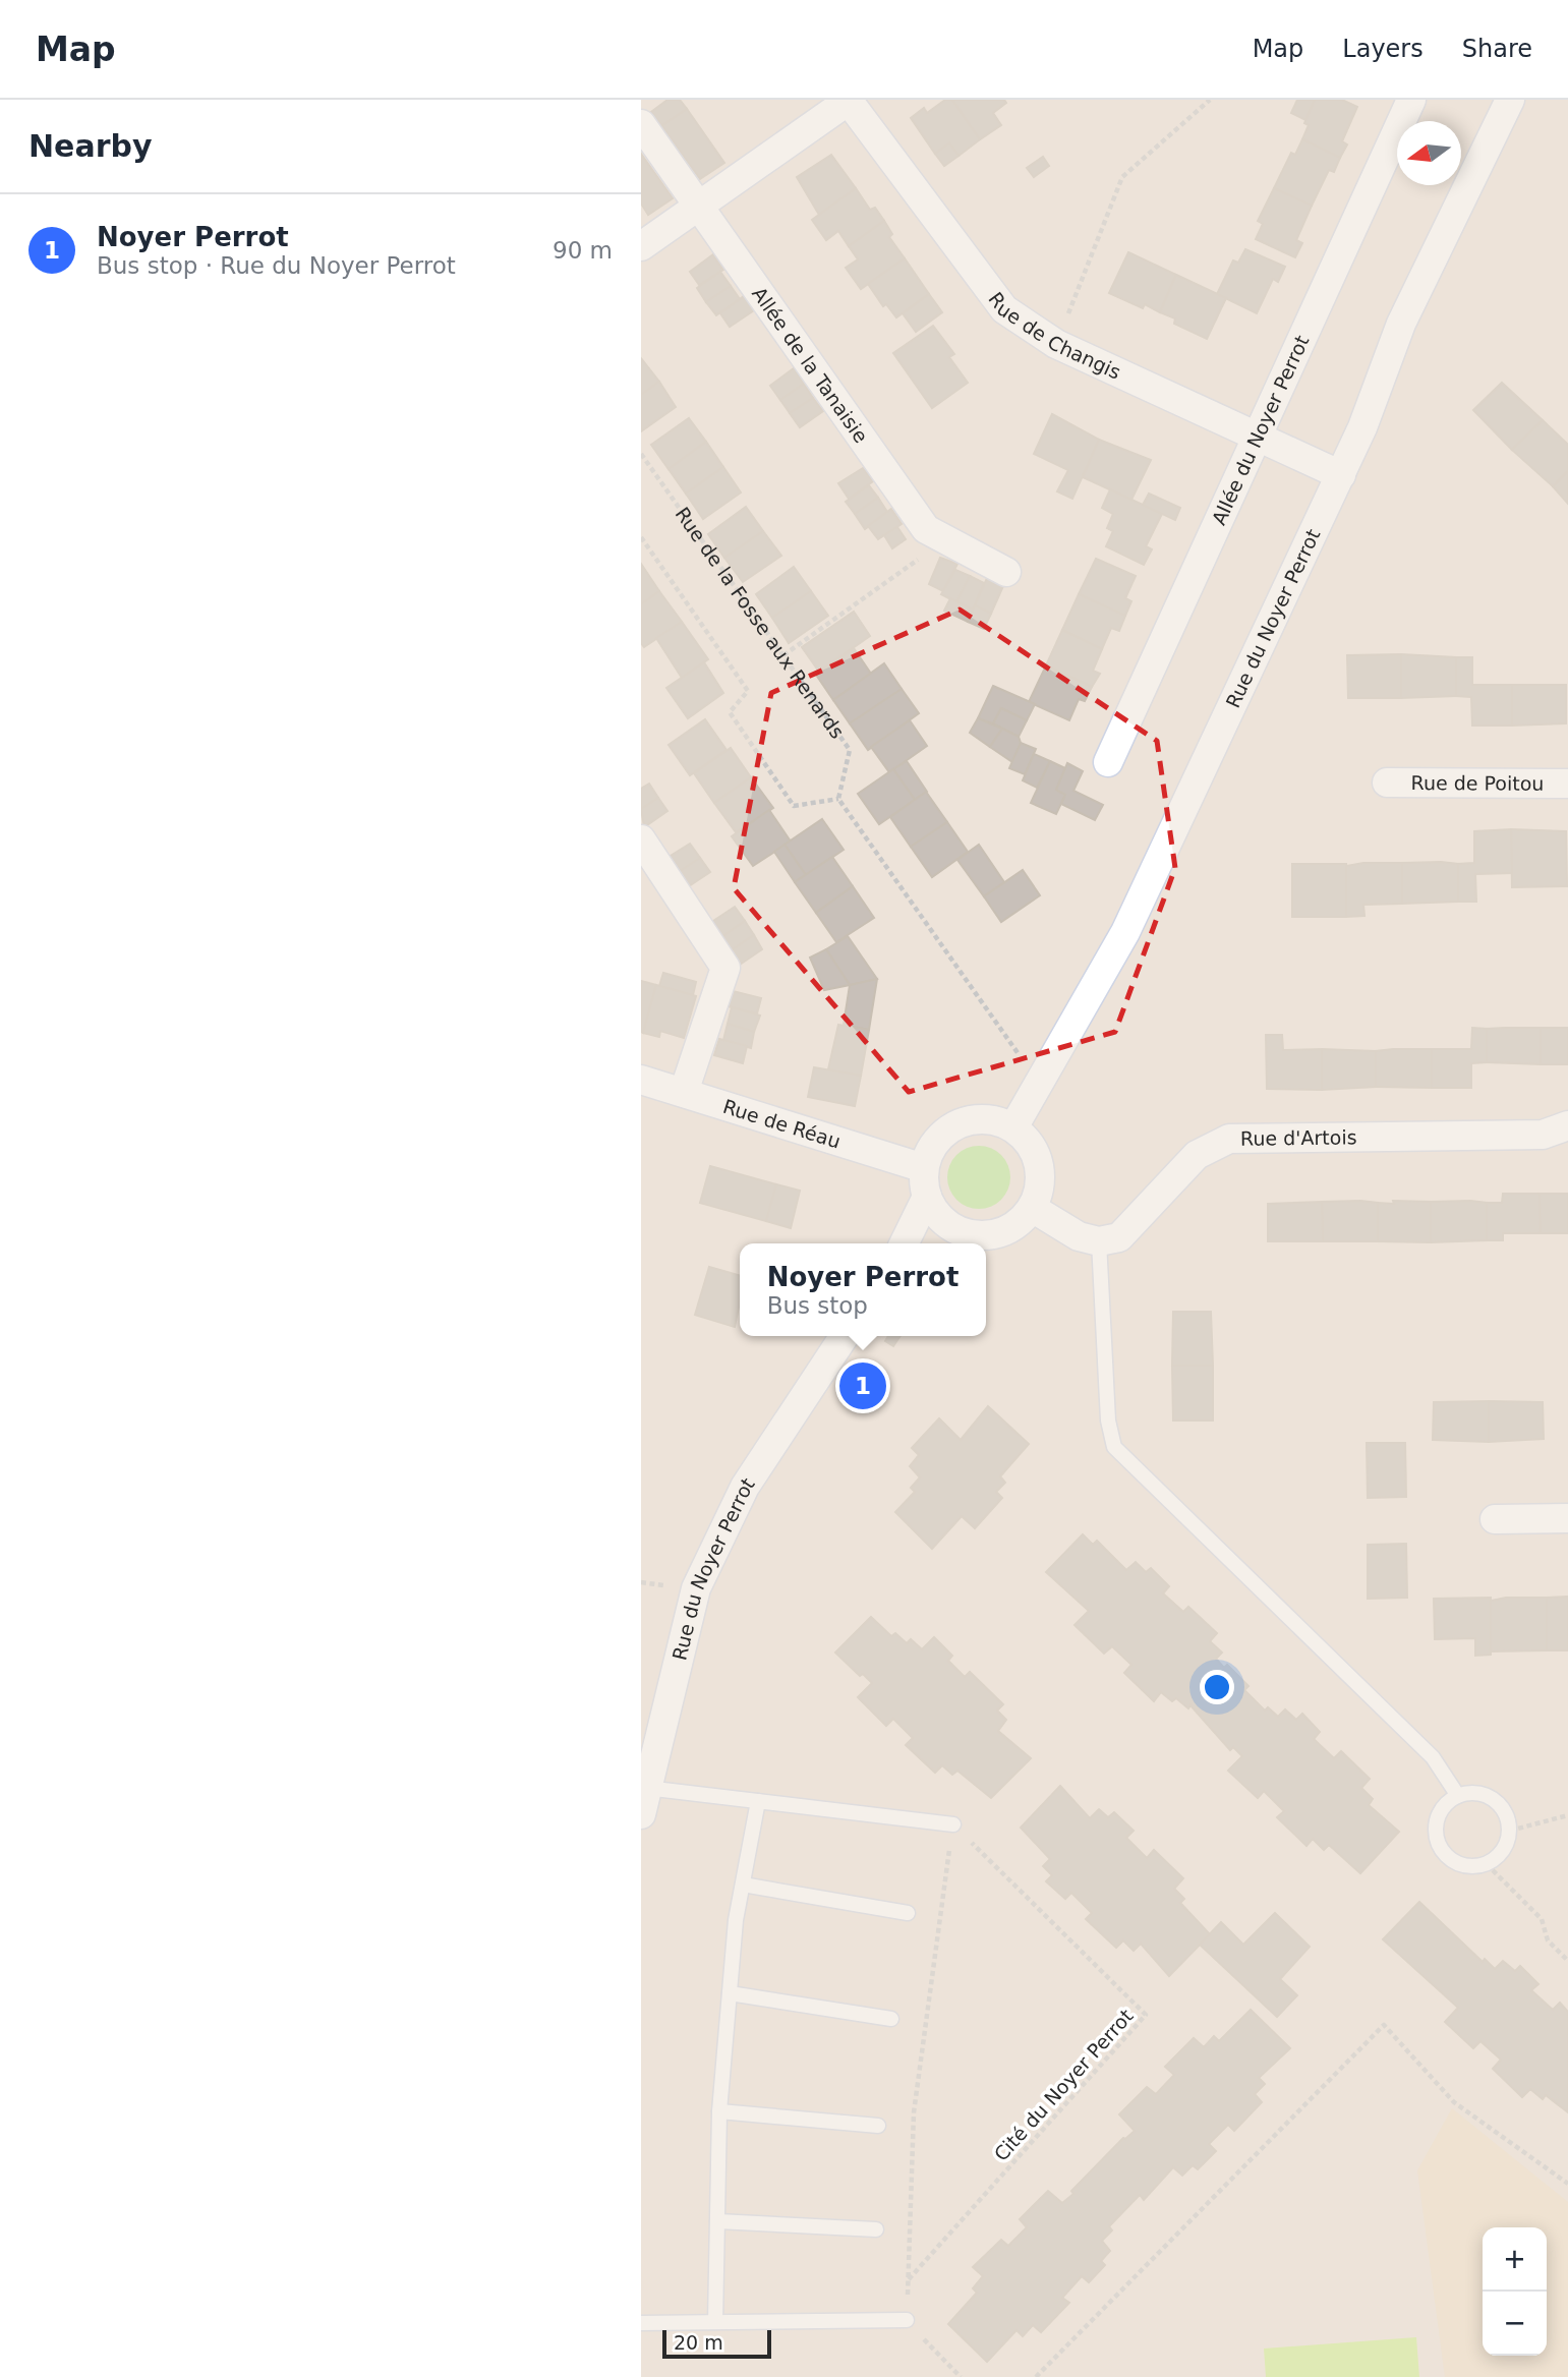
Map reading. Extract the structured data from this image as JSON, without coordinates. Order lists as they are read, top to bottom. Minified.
{"streets":{"street":["Rue de Changis","Allée de la Tanaisie","Allée du Noyer Perrot","Rue du Noyer Perrot","Rue de Poitou","Rue de Réau","Rue d'Artois"],"path":["Rue de la Fosse aux Renards","Cité du Noyer Perrot"]},"crossings":[["Rue de Changis","Allée du Noyer Perrot"],["Rue de Changis","Rue du Noyer Perrot"],["Rue du Noyer Perrot","Rue de Réau"]],"scale_bar":"20 m","north":"left","page":{"header":"Map","nav":["Map","Layers","Share"],"heading":"Nearby","list":[{"mark":"1","name":"Noyer Perrot","note":"Bus stop · Rue du Noyer Perrot","value":"90 m"}],"popup":["Noyer Perrot","Bus stop"],"pins":"1","map_buttons":["+","−"],"scale":"20 m"}}
